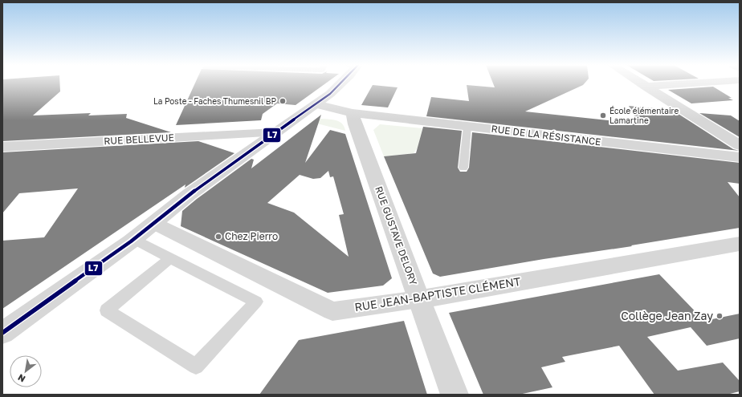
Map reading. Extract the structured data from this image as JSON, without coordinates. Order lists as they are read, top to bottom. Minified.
{"streets":{"street":["RUE DE LA RÉSISTANCE","RUE BELLEVUE","RUE GUSTAVE DELORY","RUE JEAN-BAPTISTE CLÉMENT"]},"crossings":[["RUE DE LA RÉSISTANCE","RUE GUSTAVE DELORY"],["RUE GUSTAVE DELORY","RUE JEAN-BAPTISTE CLÉMENT"]],"places":["La Poste - Faches Thumesnil BP","École élémentaire Lamartine","Chez Pierro","Collège Jean Zay"],"lines":["transit line L7"],"north":"bottom left"}
